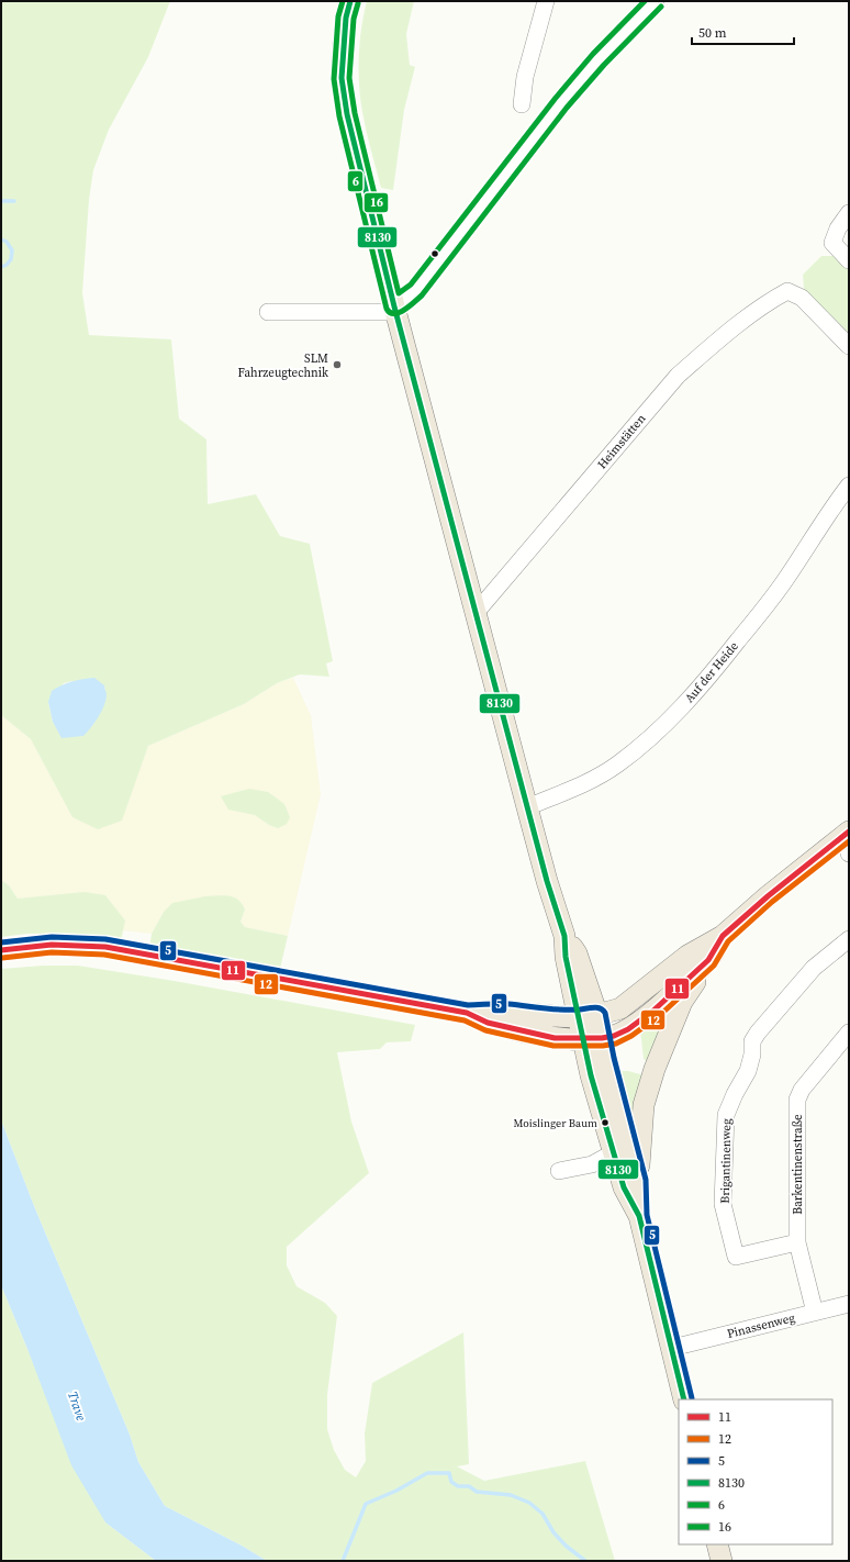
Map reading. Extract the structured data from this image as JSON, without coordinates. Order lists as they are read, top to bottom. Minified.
{"streets":{"street":["Heimstätten","Auf der Heide","Brigantinenweg","Barkentinenstraße","Pinassenweg"]},"crossings":[["Brigantinenweg","Barkentinenstraße"],["Barkentinenstraße","Pinassenweg"]],"water":["Trave"],"places":["SLM Fahrzeugtechnik","Moislinger Baum"],"lines":["transit line 8130","transit line 6","transit line 16","transit line 11","transit line 12","transit line 5"],"legend":["11","12","5","8130","6","16"],"scale_bar":"50 m"}
